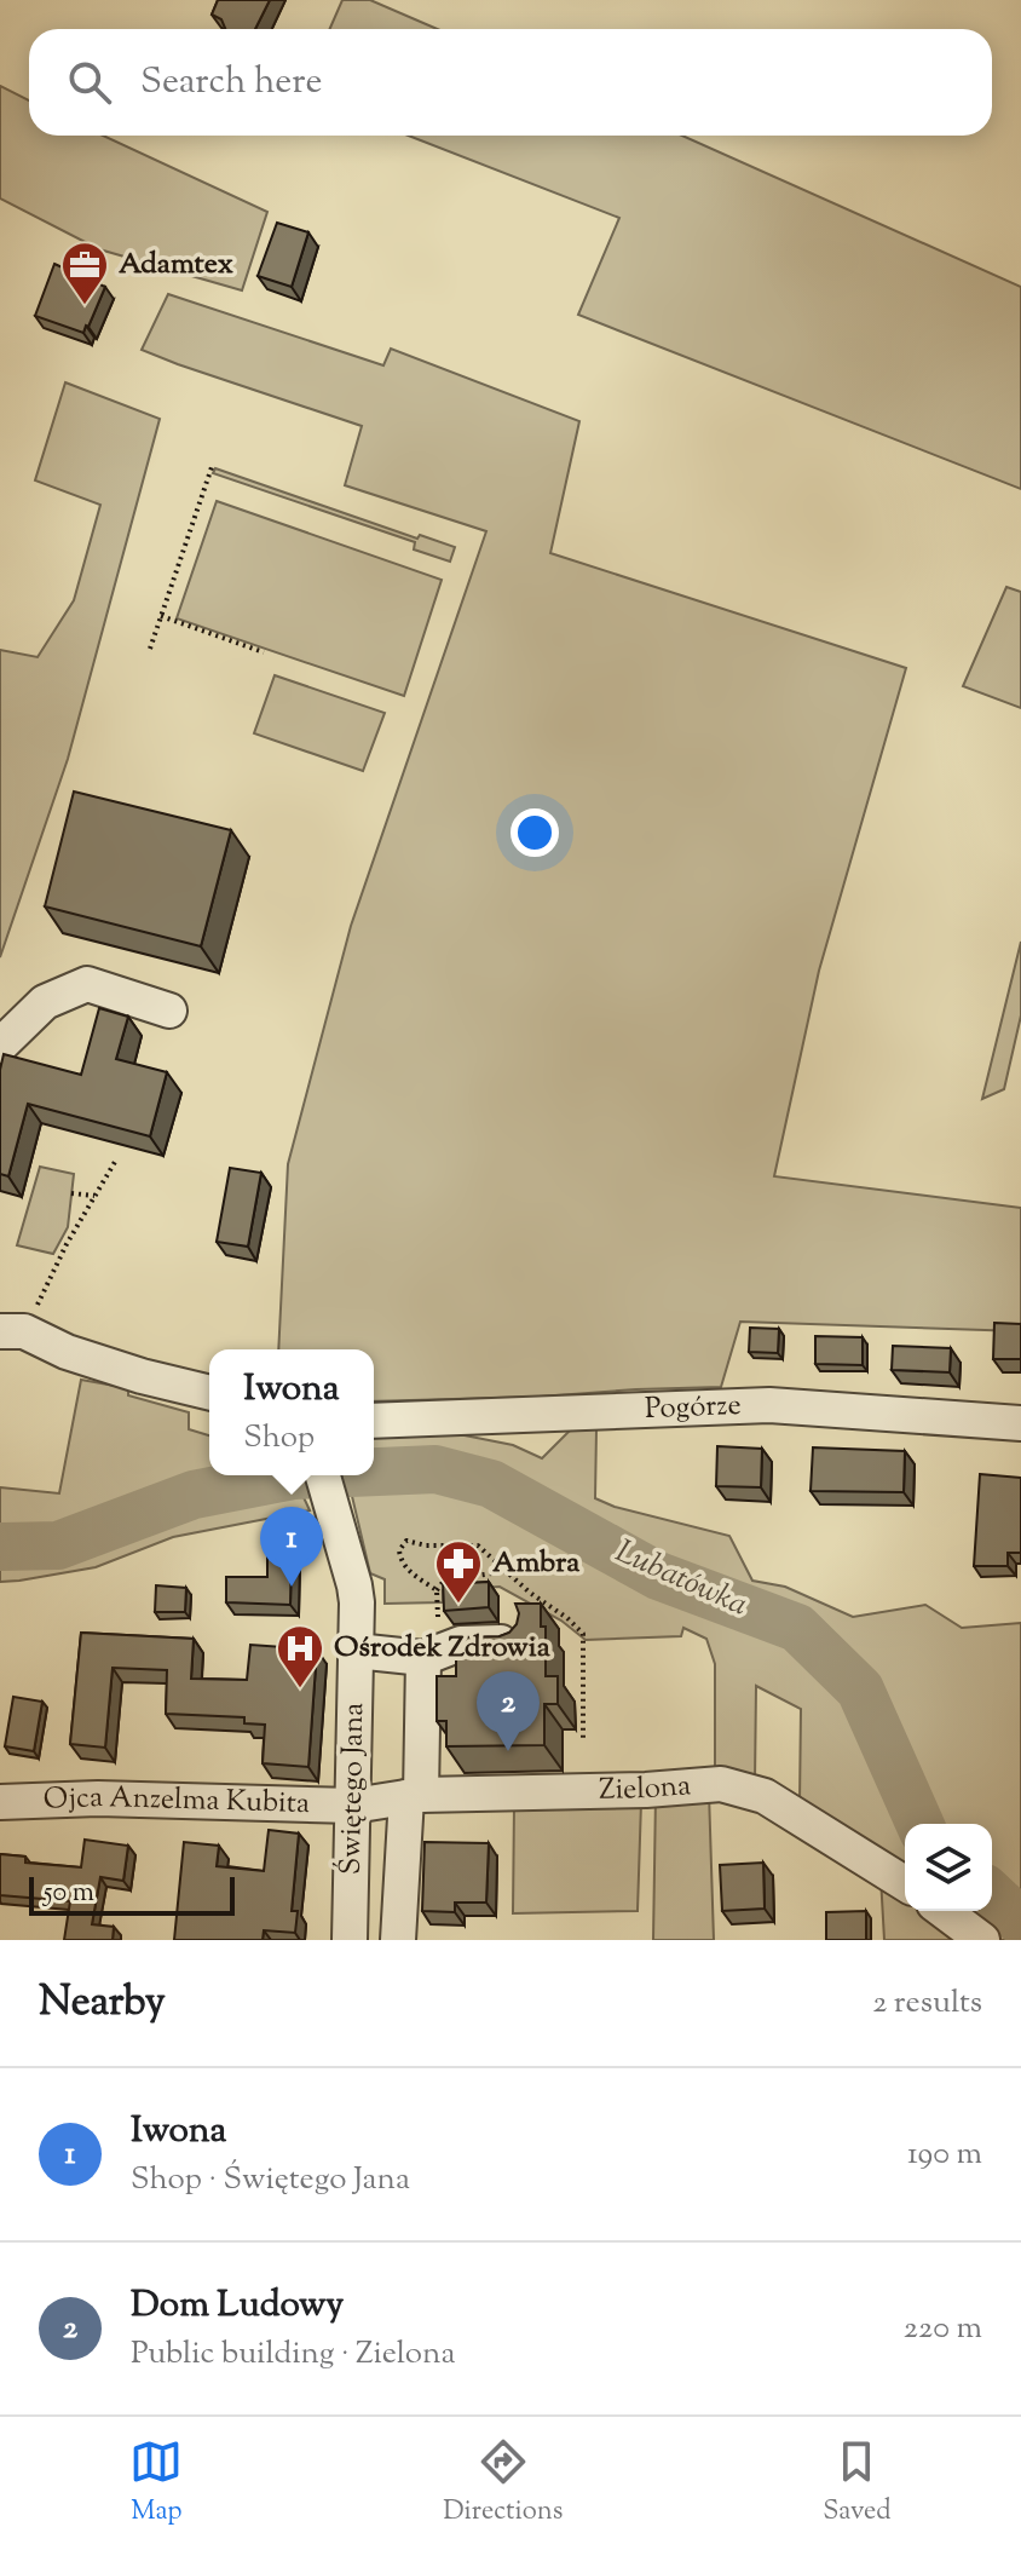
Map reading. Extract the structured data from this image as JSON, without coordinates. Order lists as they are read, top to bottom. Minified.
{"streets":{"street":["Pogórze","Zielona","Świętego Jana","Ojca Anzelma Kubita"]},"crossings":[["Zielona","Świętego Jana"],["Zielona","Ojca Anzelma Kubita"],["Świętego Jana","Ojca Anzelma Kubita"]],"water":["Lubatówka"],"places":{"office":["Adamtex"],"pharmacy":["Ambra"],"hospital":["Ośrodek Zdrowia"]},"scale_bar":"50 m","page":{"search":"Search here","popup":["Iwona","Shop"],"pins":["1","2"],"scale":"50 m","heading":["Nearby","2 results"],"list":[{"mark":"1","name":"Iwona","note":"Shop · Świętego Jana","value":"190 m"},{"mark":"2","name":"Dom Ludowy","note":"Public building · Zielona","value":"220 m"}],"nav":["Map","Directions","Saved"]}}
